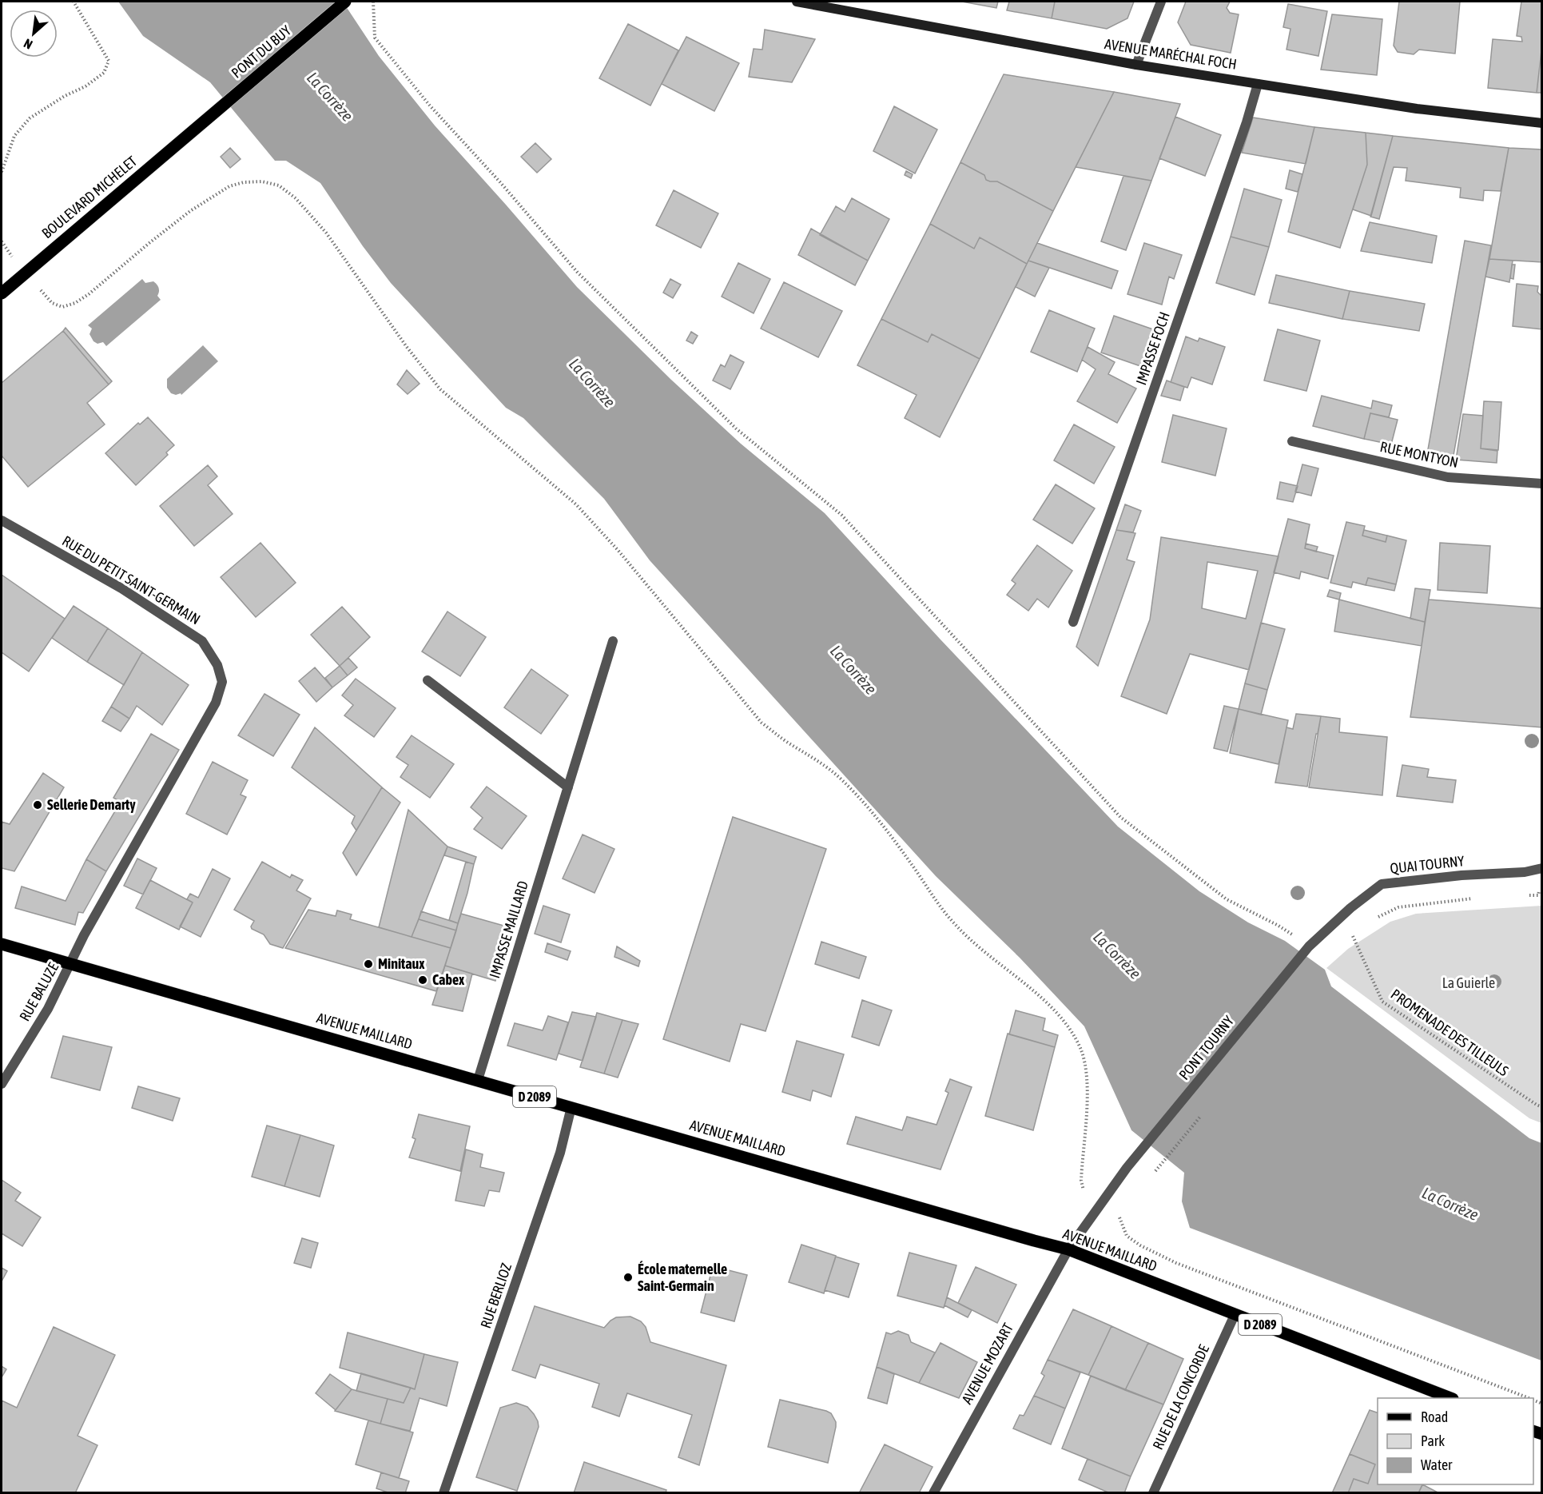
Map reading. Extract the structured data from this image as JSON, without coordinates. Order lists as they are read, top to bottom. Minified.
{"streets":{"main road":["PONT DU BUY","BOULEVARD MICHELET","AVENUE MAILLARD","D 2089"],"street":["AVENUE MARÉCHAL FOCH","IMPASSE FOCH","RUE MONTYON","RUE DU PETIT SAINT-GERMAIN","QUAI TOURNY","IMPASSE MAILLARD","RUE BALUZE","PONT TOURNY","RUE BERLIOZ","AVENUE MOZART","RUE DE LA CONCORDE"],"path":["PROMENADE DES TILLEULS"]},"crossings":[["PONT DU BUY","BOULEVARD MICHELET"],["AVENUE MARÉCHAL FOCH","IMPASSE FOCH"],["RUE DU PETIT SAINT-GERMAIN","RUE BALUZE"],["RUE DU PETIT SAINT-GERMAIN","AVENUE MAILLARD"],["QUAI TOURNY","PONT TOURNY"],["IMPASSE MAILLARD","AVENUE MAILLARD"],["RUE BALUZE","AVENUE MAILLARD"],["AVENUE MAILLARD","PONT TOURNY"],["AVENUE MAILLARD","RUE BERLIOZ"],["AVENUE MAILLARD","AVENUE MOZART"],["AVENUE MAILLARD","RUE DE LA CONCORDE"],["PONT TOURNY","AVENUE MOZART"]],"water":["La Corrèze"],"parks":["La Guierle"],"places":["Sellerie Demarty","Minitaux","Cabex","École maternelle Saint-Germain"],"legend":["Road","Park","Water"],"north":"bottom left"}
